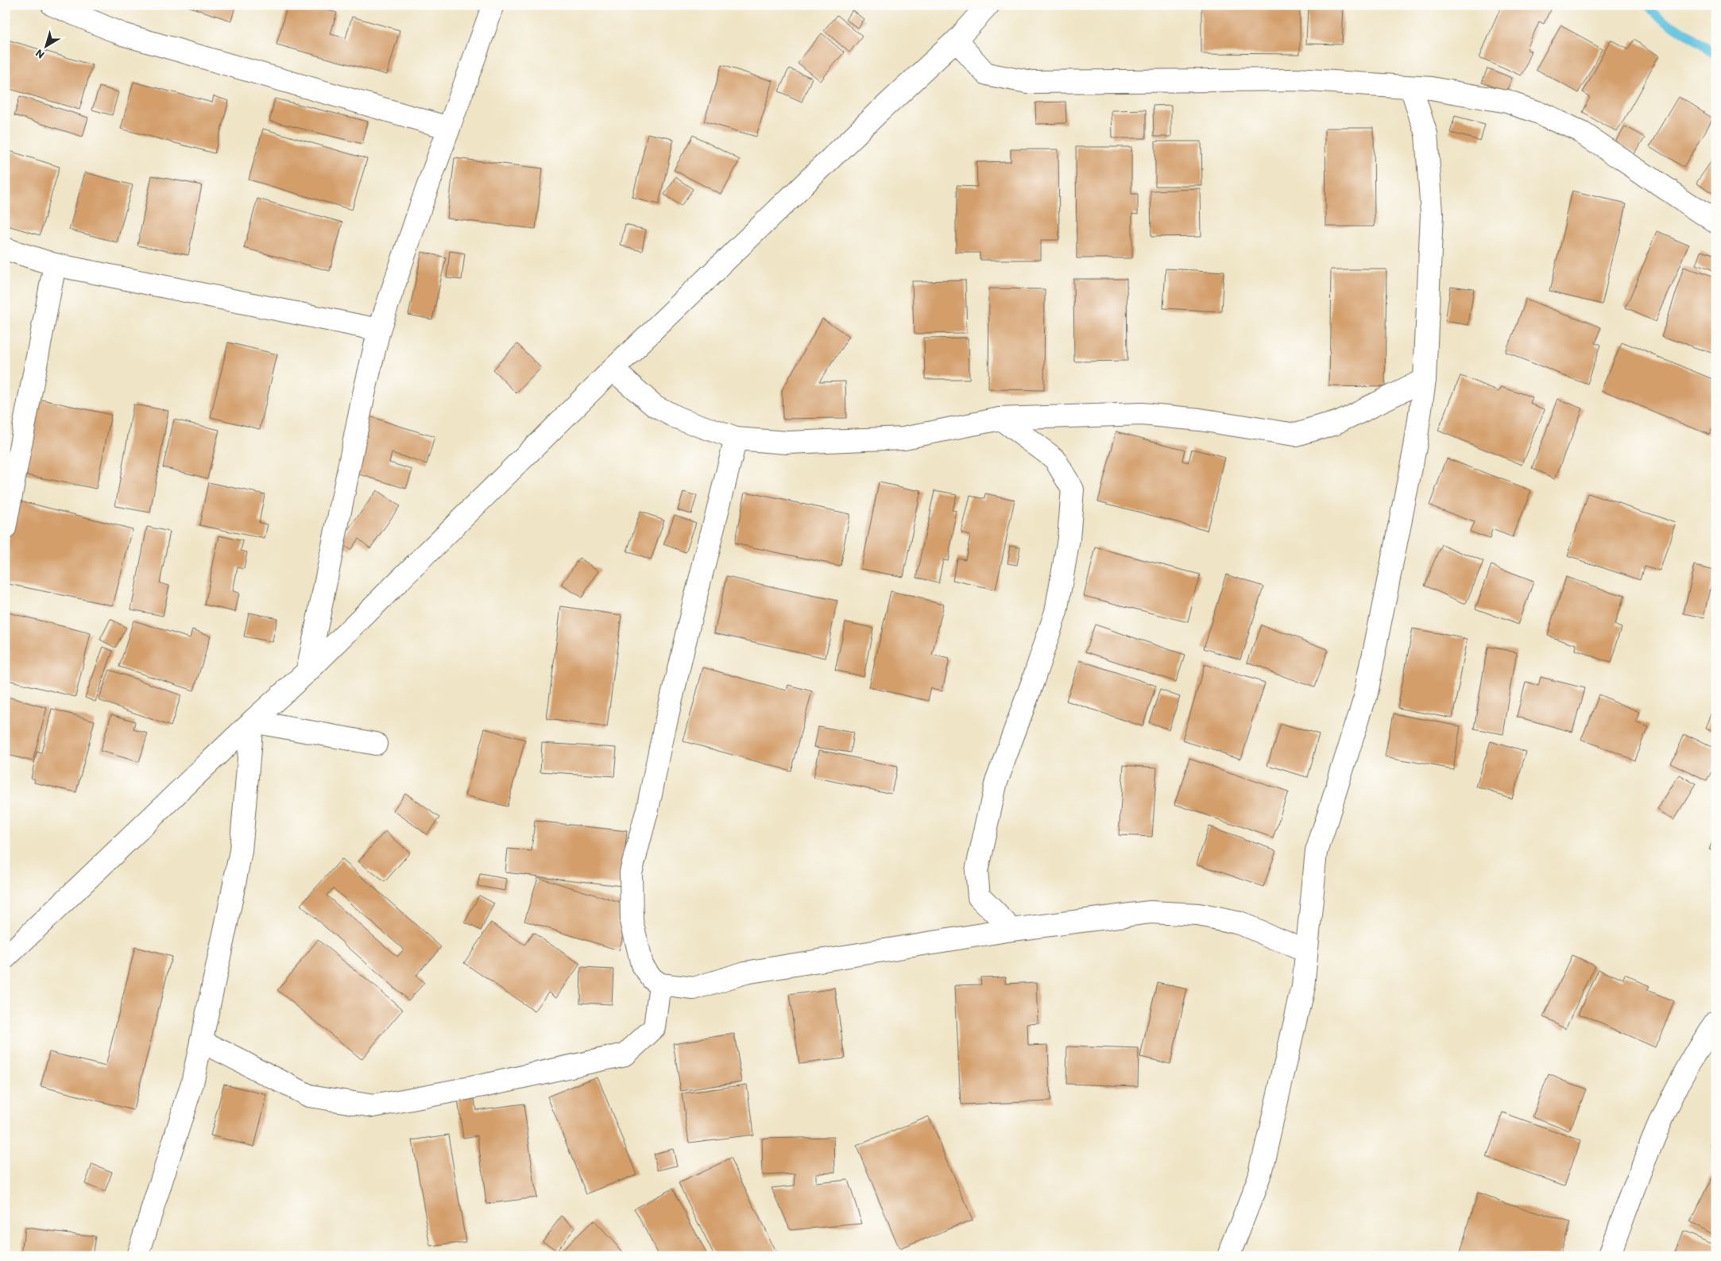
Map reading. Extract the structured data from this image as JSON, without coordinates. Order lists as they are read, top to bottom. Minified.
{"north":"bottom left"}
